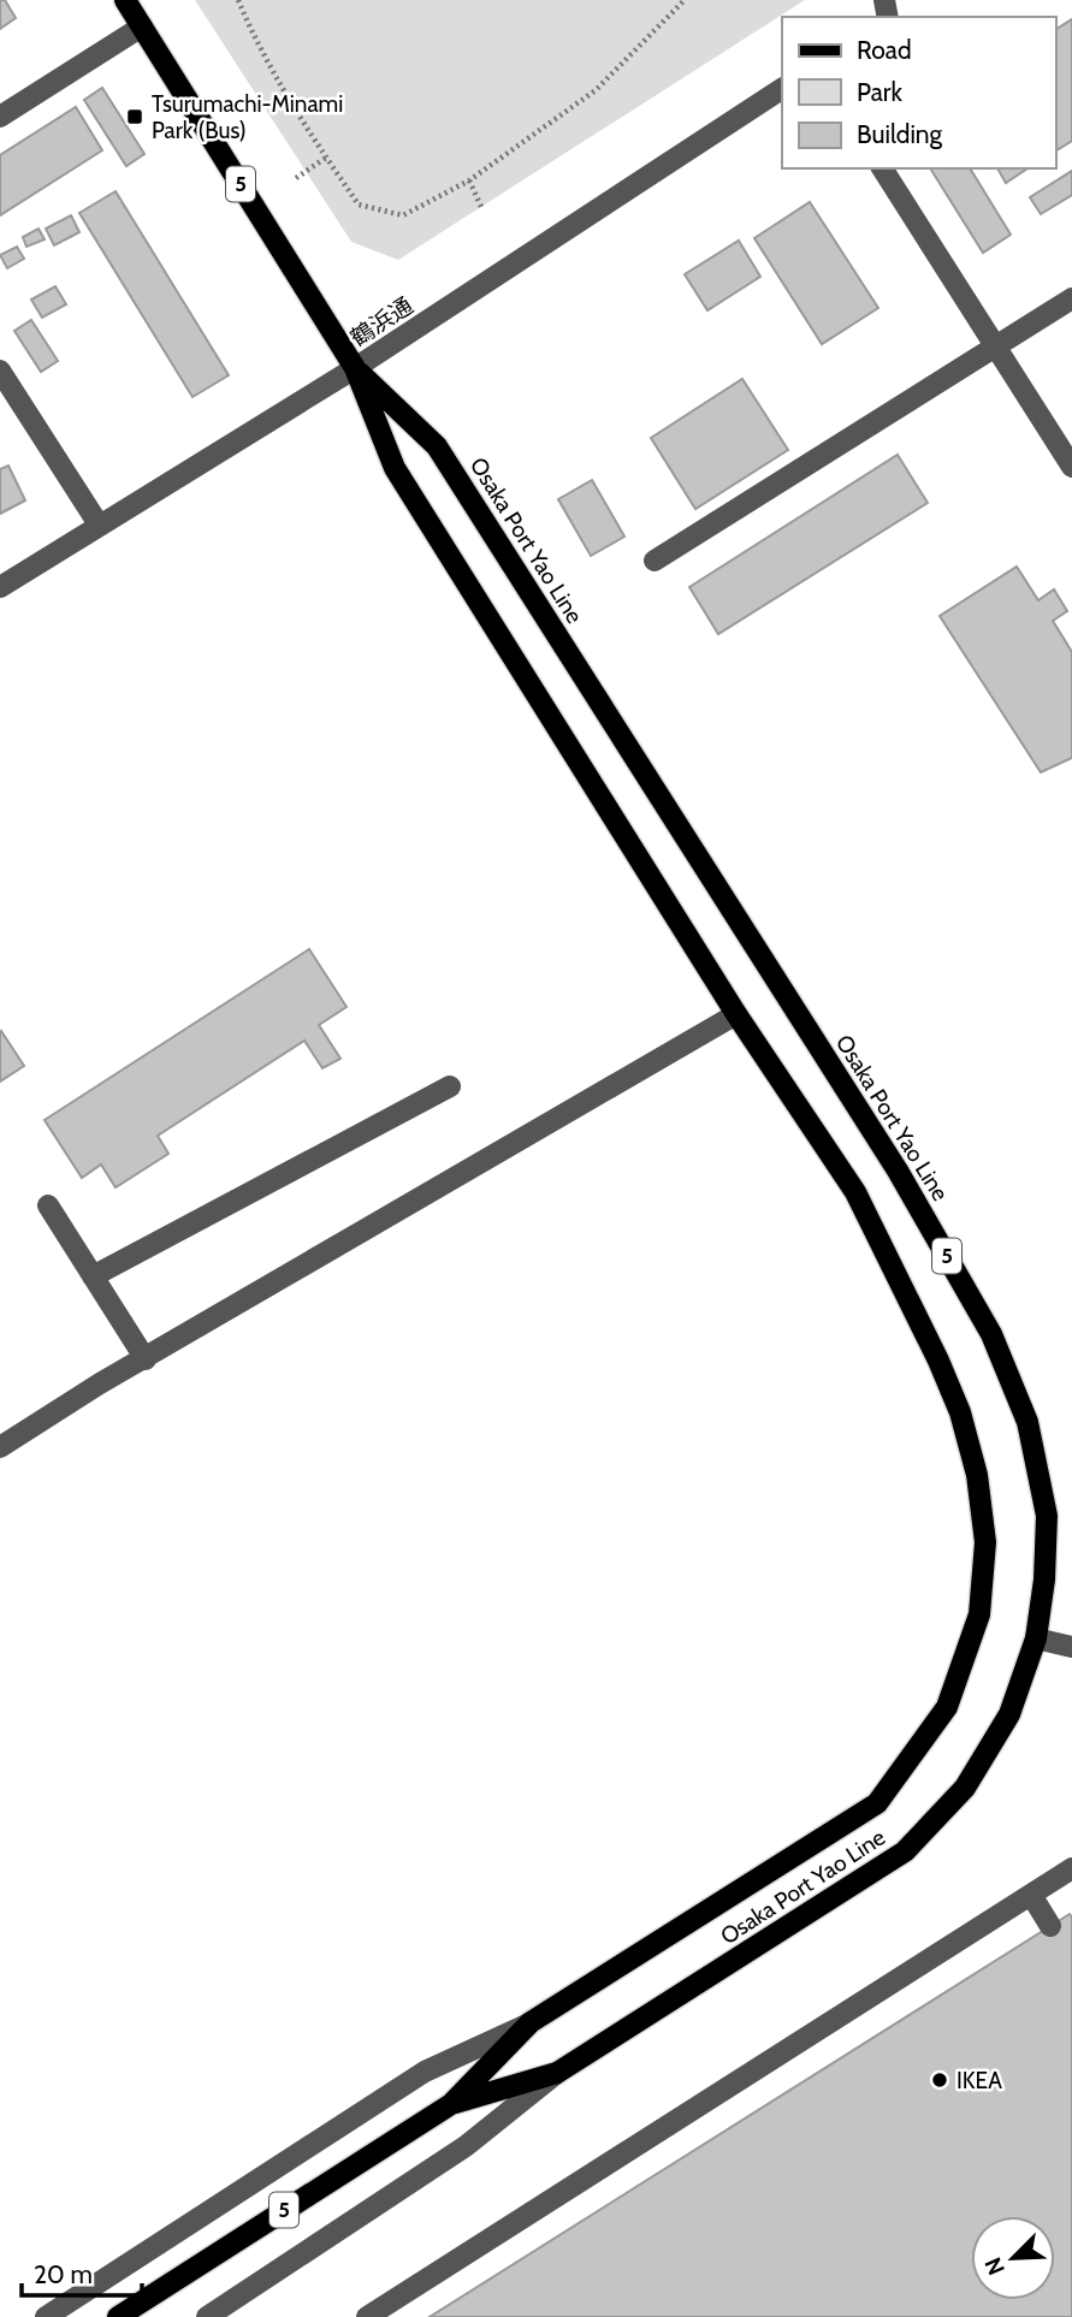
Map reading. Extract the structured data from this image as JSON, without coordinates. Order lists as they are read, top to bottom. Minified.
{"streets":{"main road":["5","Osaka Port Yao Line"],"street":["鶴浜通"]},"crossings":[["鶴浜通","Osaka Port Yao Line"]],"places":{"transit":["Tsurumachi-Minami Park (Bus)"],"other":["IKEA"]},"legend":["Road","Park","Building"],"scale_bar":"20 m","north":"bottom left"}
